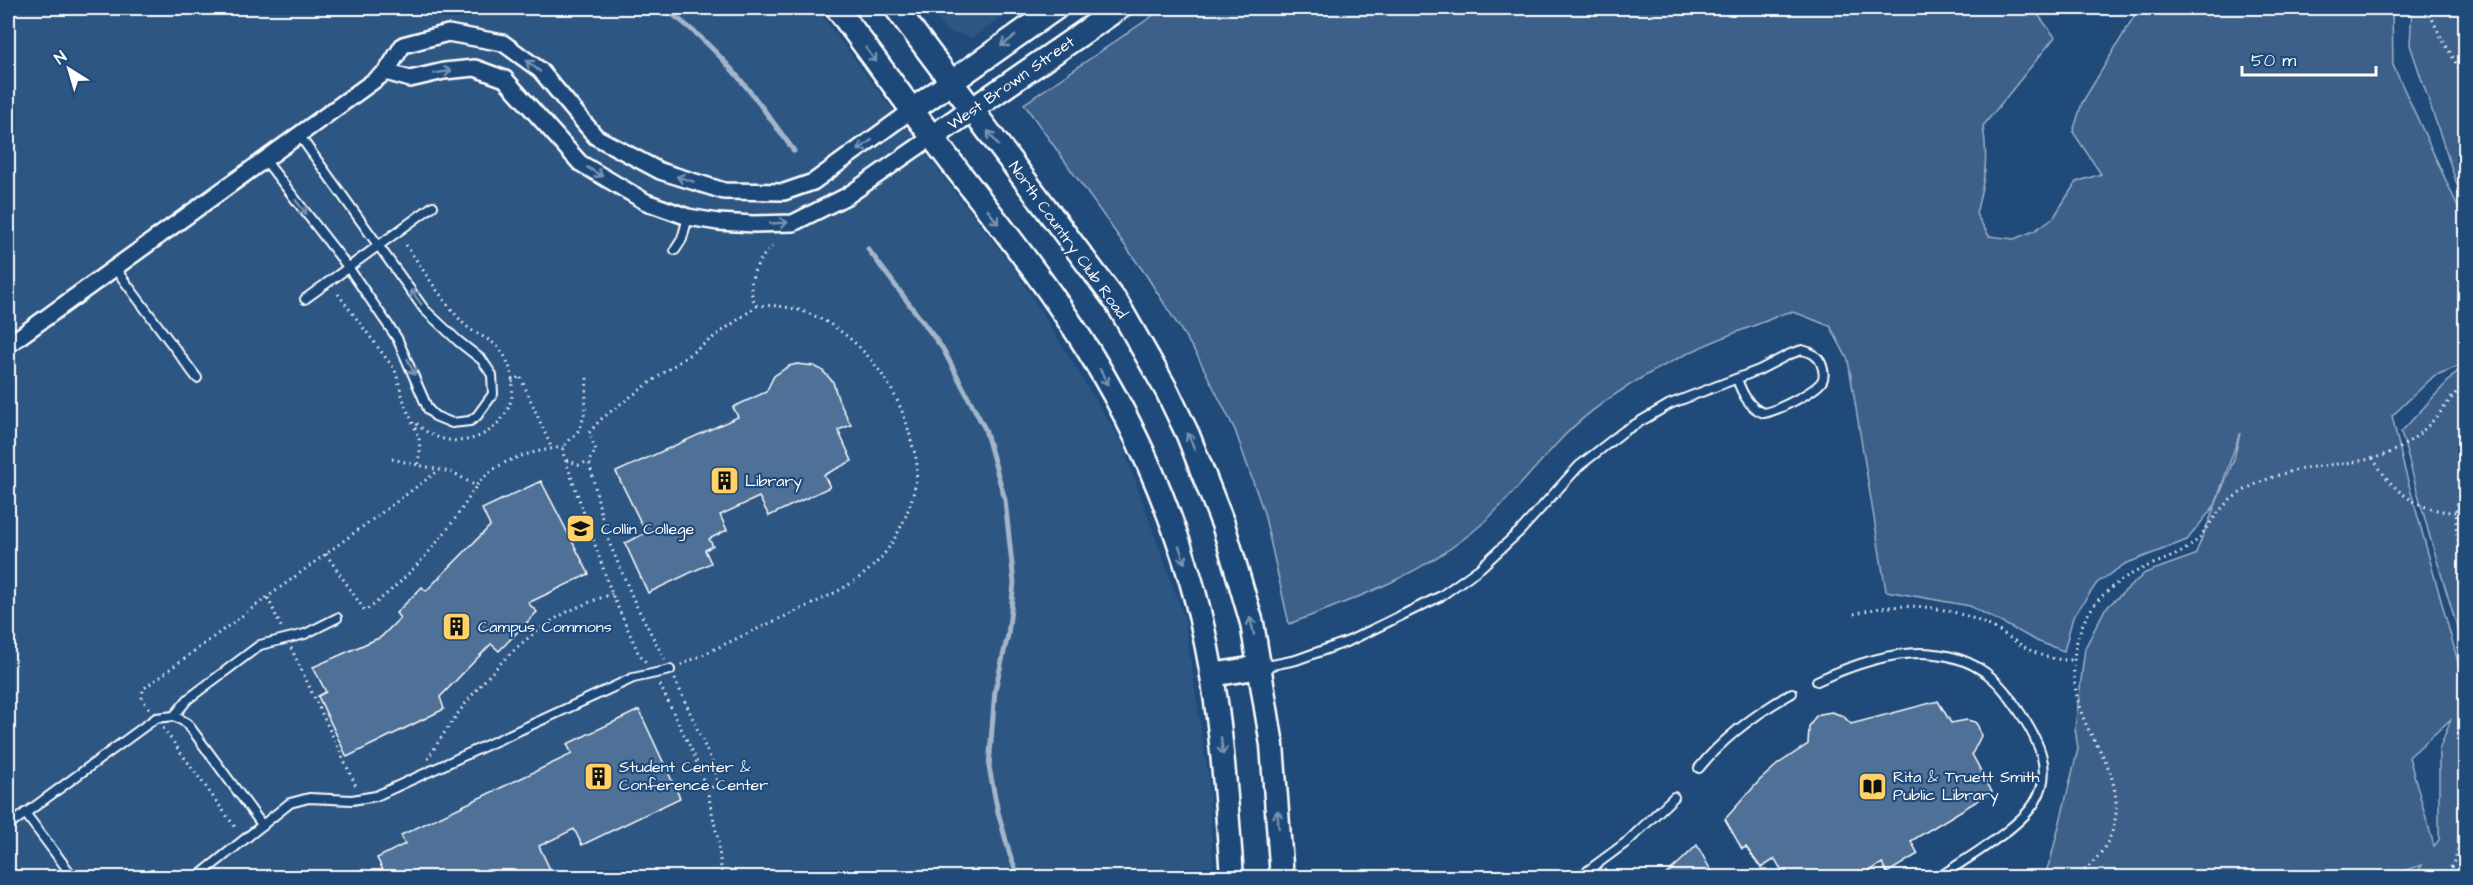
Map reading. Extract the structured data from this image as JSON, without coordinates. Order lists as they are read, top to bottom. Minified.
{"streets":{"main road":["West Brown Street","North Country Club Road"]},"crossings":[["West Brown Street","North Country Club Road"]],"places":{"building":["Library","Campus Commons","Student Center & Conference Center"],"school or university":["Collin College"],"library":["Rita & Truett Smith Public Library"]},"scale_bar":"50 m","north":"top left"}
